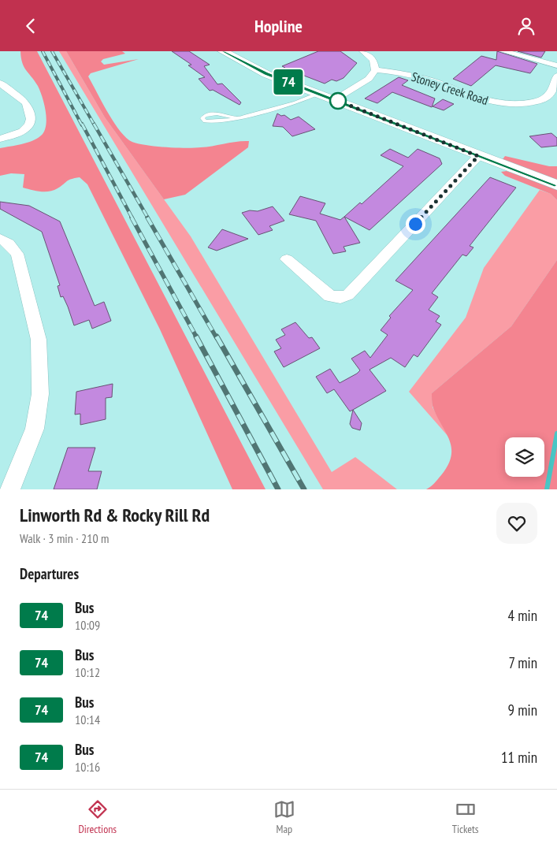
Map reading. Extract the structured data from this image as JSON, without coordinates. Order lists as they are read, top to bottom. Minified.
{"streets":{"street":["Stoney Creek Road"]},"lines":["bus line 74"],"page":{"header":"Hopline","on_map":"74","heading":[["Linworth Rd & Rocky Rill Rd","Walk · 3 min · 210 m"],"Departures"],"list":[{"mark":"74","name":"Bus","note":"10:09","value":"4 min"},{"mark":"74","name":"Bus","note":"10:12","value":"7 min"},{"mark":"74","name":"Bus","note":"10:14","value":"9 min"},{"mark":"74","name":"Bus","note":"10:16","value":"11 min"}],"tabs":["Directions","Map","Tickets"]}}
